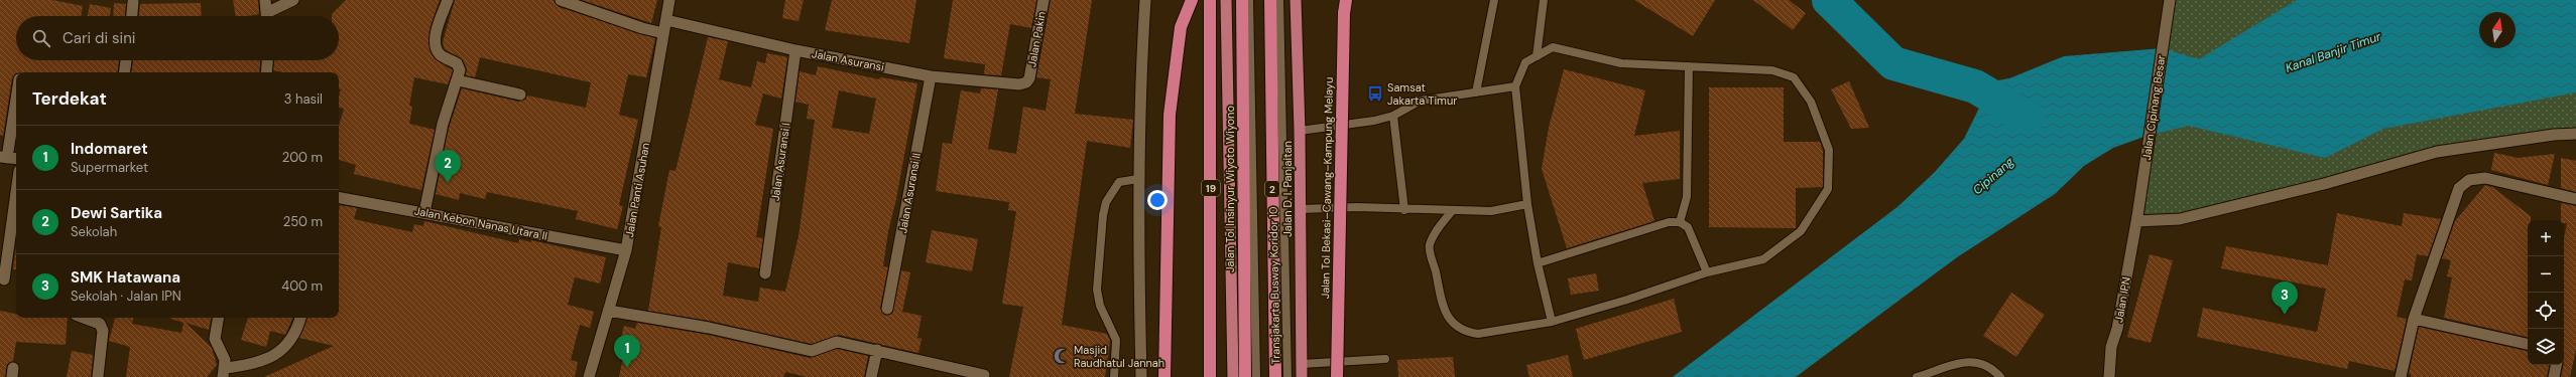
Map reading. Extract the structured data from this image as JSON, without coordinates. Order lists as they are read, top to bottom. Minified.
{"streets":{"highway":["19","Jalan Tol Bekasi–Cawang–Kampung Melayu","Jalan Tol Insinyur Wiyoto Wiyono","2","Jalan D. I. Panjaitan"],"street":["Jalan Pakin","Jalan Asuransi","Jalan Cipinang Besar","Jalan Asuransi I","Jalan Panti Asuhan","Jalan Asuransi II","Jalan Kebon Nanas Utara II","Jalan IPN"],"lane":["Transjakarta Busway Koridor 10"]},"crossings":[["Jalan Pakin","Jalan Asuransi"],["Jalan Asuransi","Jalan Asuransi I"],["Jalan Asuransi","Jalan Panti Asuhan"],["Jalan Asuransi","Jalan Asuransi II"],["Jalan Cipinang Besar","Jalan IPN"],["Jalan Panti Asuhan","Jalan Kebon Nanas Utara II"]],"water":["Kanal Banjir Timur","Cipinang"],"places":{"bus stop":["Samsat Jakarta Timur"],"mosque":["Masjid Raudhatul Jannah"]},"north":"top","page":{"search":"Cari di sini","heading":["Terdekat","3 hasil"],"list":[{"mark":"1","name":"Indomaret","note":"Supermarket","value":"200 m"},{"mark":"2","name":"Dewi Sartika","note":"Sekolah","value":"250 m"},{"mark":"3","name":"SMK Hatawana","note":"Sekolah · Jalan IPN","value":"400 m"}],"pins":["2","3","1"],"map_buttons":["+","−"]}}
